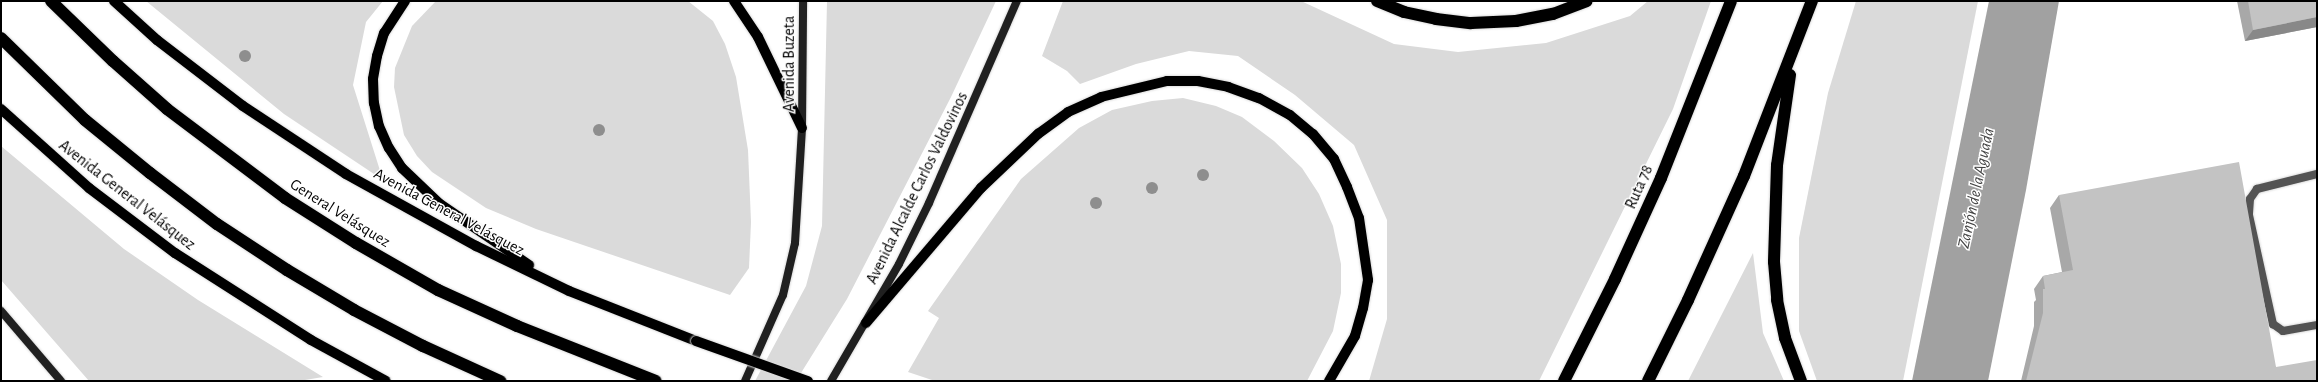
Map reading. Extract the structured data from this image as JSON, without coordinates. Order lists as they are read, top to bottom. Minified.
{"streets":{"highway":["Ruta 78","General Velásquez"],"main road":["Avenida Buzeta","Avenida Alcalde Carlos Valdovinos","Avenida General Velásquez"]},"water":["Zanjón de la Aguada"]}
